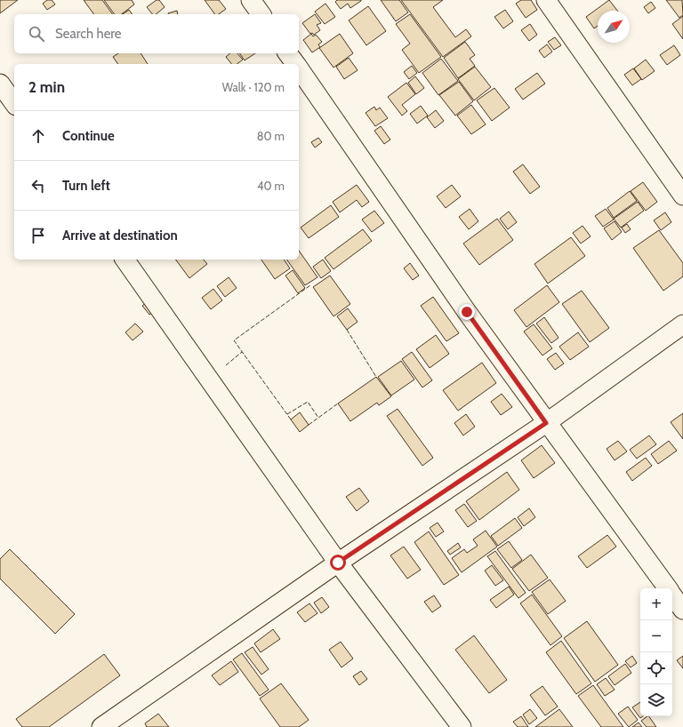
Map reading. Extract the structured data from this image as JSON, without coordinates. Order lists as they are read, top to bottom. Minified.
{"north":"top right","page":{"search":"Search here","heading":["2 min","Walk · 120 m"],"list":[["Continue","80 m"],["Turn left","40 m"],"Arrive at destination"],"map_buttons":["+","−"]}}
